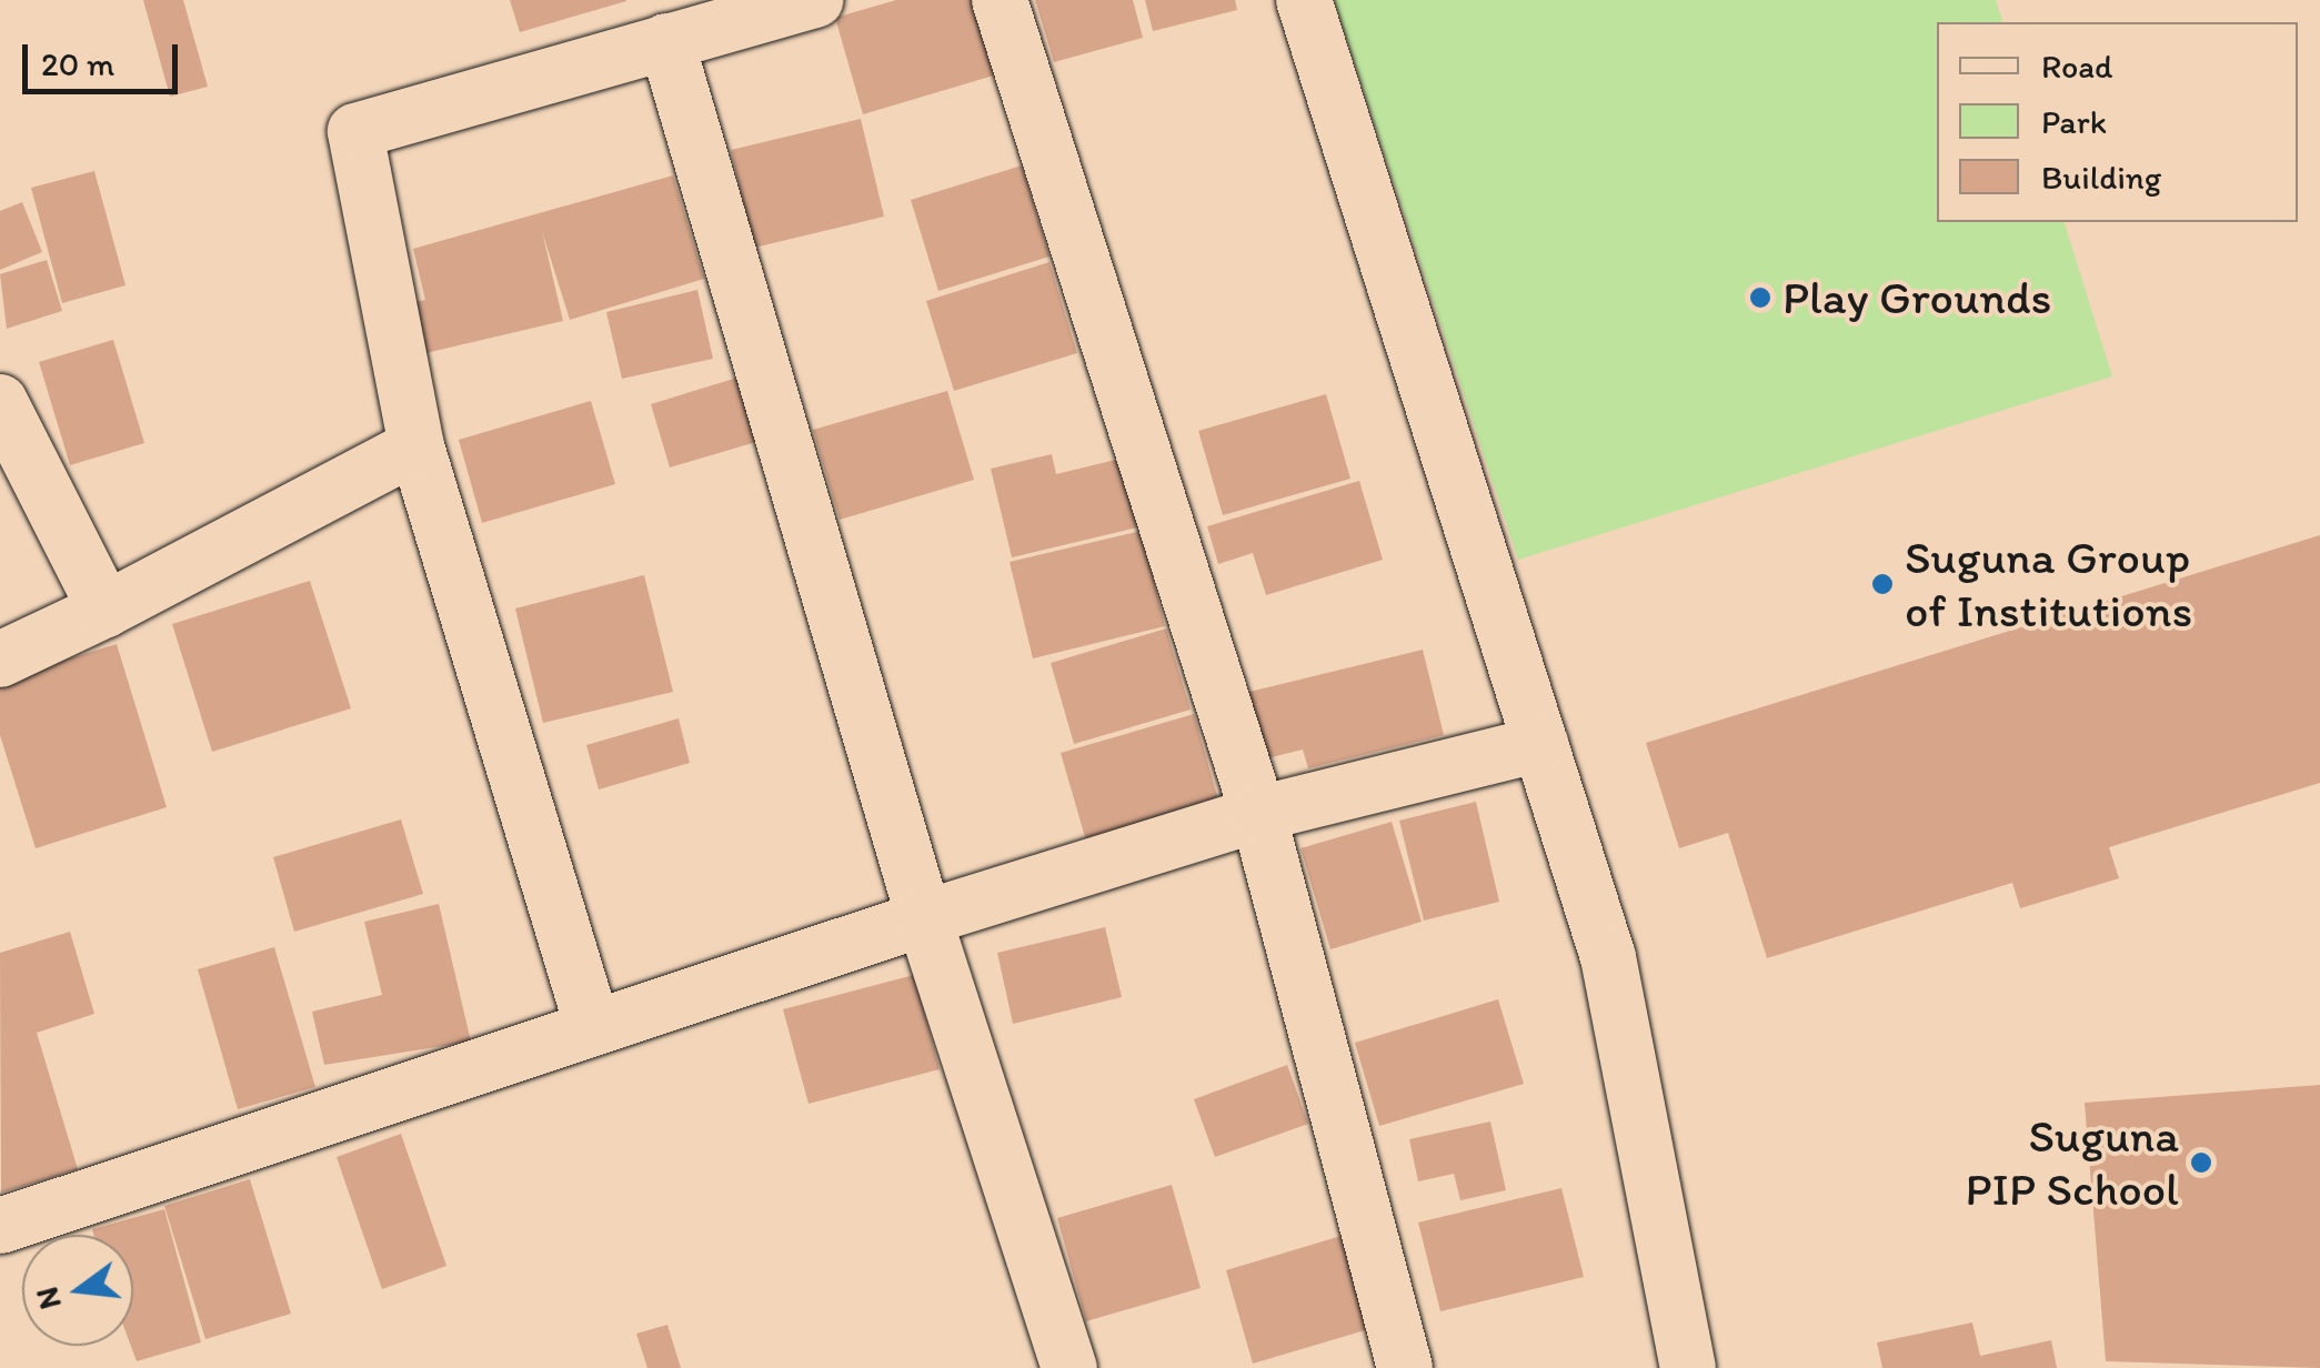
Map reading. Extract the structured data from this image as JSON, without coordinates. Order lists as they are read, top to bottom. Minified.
{"places":["Play Grounds","Suguna Group of Institutions","Suguna PIP School"],"legend":["Road","Park","Building"],"scale_bar":"20 m","north":"left"}
